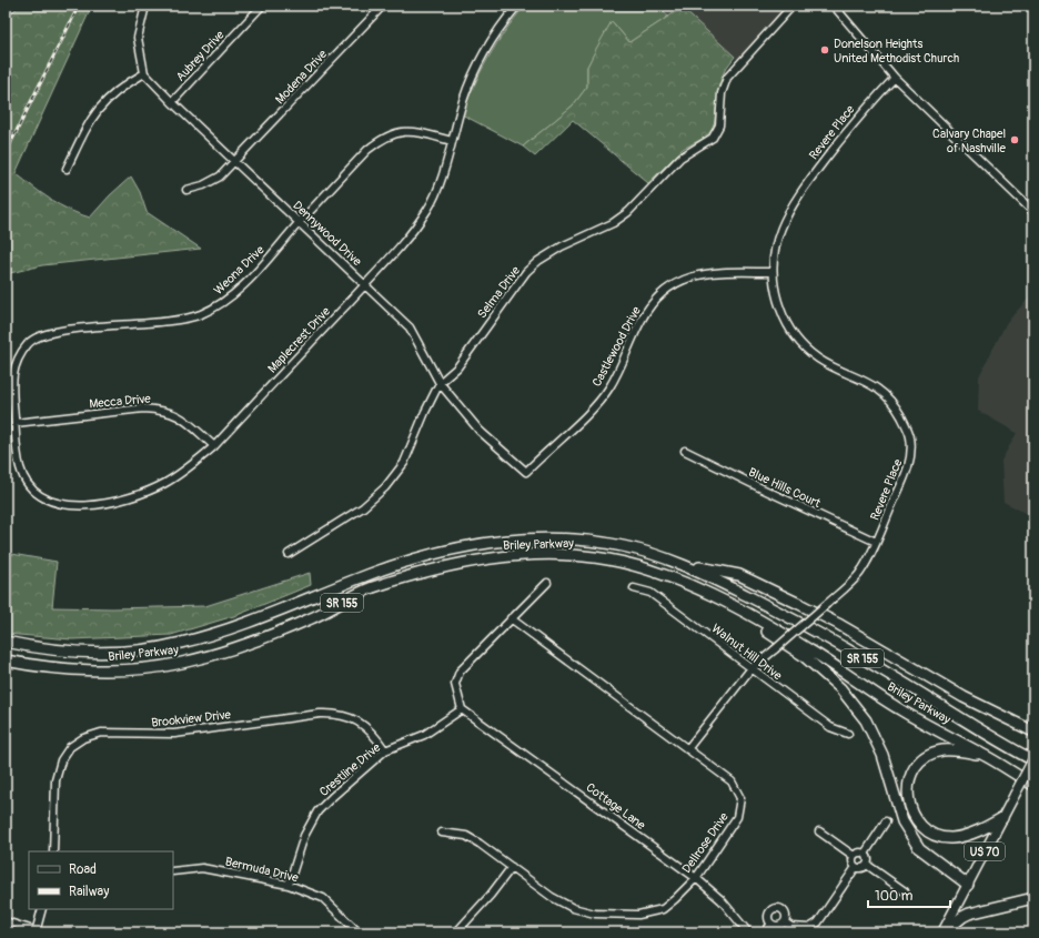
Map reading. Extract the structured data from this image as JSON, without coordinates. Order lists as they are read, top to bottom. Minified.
{"streets":{"highway":["Briley Parkway","SR 155"],"main road":["US 70"],"street":["Aubrey Drive","Modena Drive","Revere Place","Dennywood Drive","Weona Drive","Selma Drive","Maplecrest Drive","Castlewood Drive","Mecca Drive","Blue Hills Court","Walnut Hill Drive","Brookview Drive","Crestline Drive","Cottage Lane","Dellrose Drive","Bermuda Drive"]},"crossings":[["Aubrey Drive","Dennywood Drive"],["Modena Drive","Dennywood Drive"],["Revere Place","Castlewood Drive"],["Revere Place","Blue Hills Court"],["Revere Place","Walnut Hill Drive"],["Revere Place","Dellrose Drive"],["Dennywood Drive","Weona Drive"],["Dennywood Drive","Selma Drive"],["Dennywood Drive","Maplecrest Drive"],["Dennywood Drive","Castlewood Drive"],["Weona Drive","Maplecrest Drive"],["Weona Drive","Mecca Drive"],["Maplecrest Drive","Mecca Drive"],["Briley Parkway","US 70"],["Brookview Drive","Crestline Drive"],["Crestline Drive","Cottage Lane"],["Crestline Drive","Bermuda Drive"],["Cottage Lane","Dellrose Drive"]],"places":["Donelson Heights United Methodist Church","Calvary Chapel of Nashville"],"legend":["Road","Railway"],"scale_bar":"100 m"}
